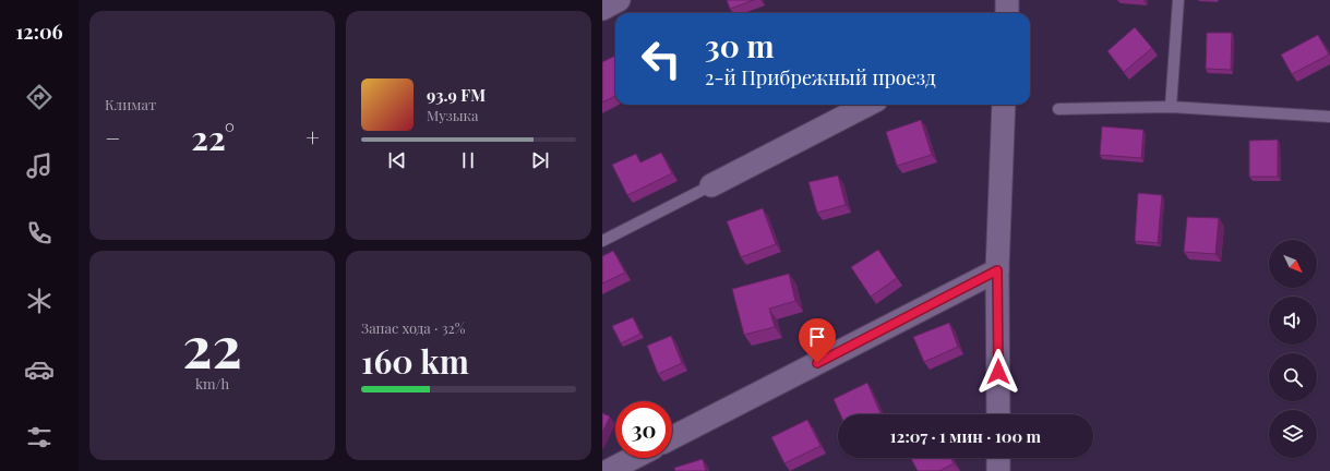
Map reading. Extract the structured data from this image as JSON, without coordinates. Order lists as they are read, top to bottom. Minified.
{"north":"bottom right","page":{"tabs":"12:06","tile":["Климат",["22","km/h"],["Запас хода · 32%","160 km"]],"turn":["30 m","2-й Прибрежный проезд"],"song":["93.9 FM","Музыка"],"heat":["−","22°","+"],"limit":"30","trip":"12:07 · 1 мин · 100 m"}}
